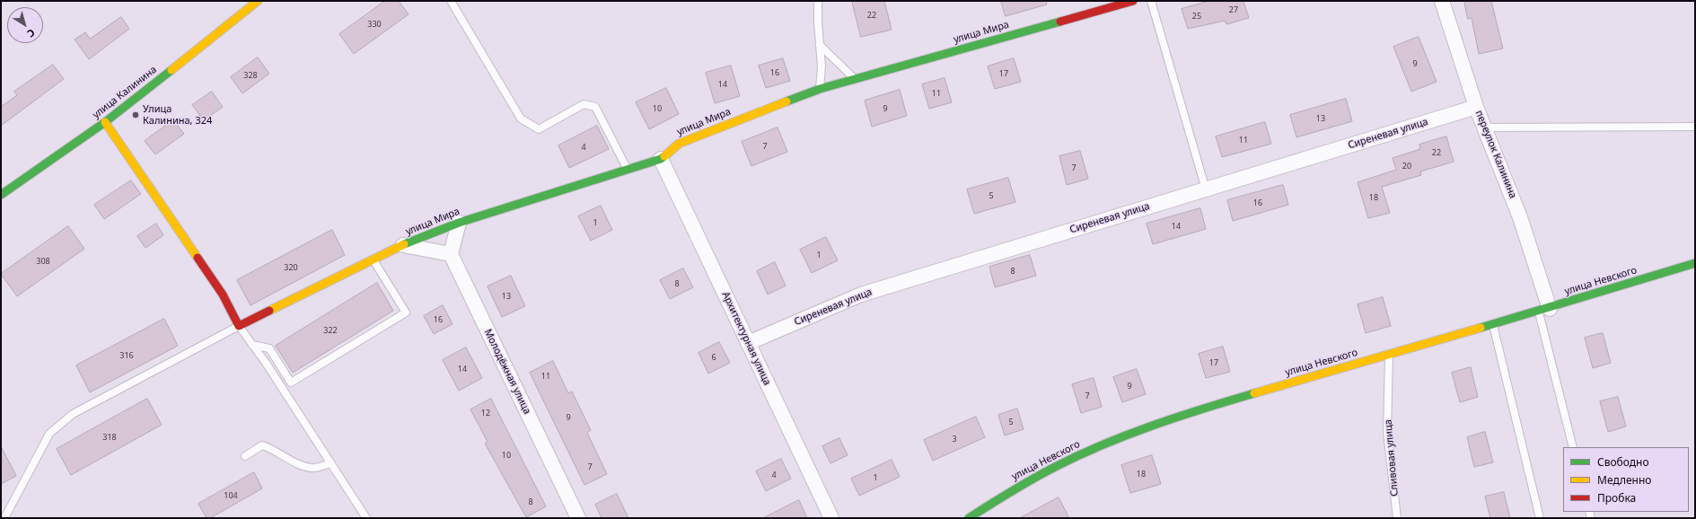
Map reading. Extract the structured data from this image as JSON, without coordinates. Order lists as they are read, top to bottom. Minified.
{"streets":{"street":["улица Мира","улица Калинина","Сиреневая улица","переулок Калинина","улица Невского","Архитектурная улица","Молодёжная улица"],"lane":["Сливовая улица"]},"crossings":[["улица Мира","Архитектурная улица"],["Сиреневая улица","переулок Калинина"],["Сиреневая улица","Архитектурная улица"],["переулок Калинина","улица Невского"],["улица Невского","Сливовая улица"]],"places":["Улица Калинина, 324"],"house_numbers":["27","22","25","330","9","16","17","328","14","11","10","9","13","11","7","4","22","20","7","5","18","16","1","14","1","308","320","8","8","13","16","322","316","6","17","14","11","9","7","12","9","5","318","3","10","7","18","4","1","104","8"],"legend":["Свободно","Медленно","Пробка"],"north":"bottom right"}
